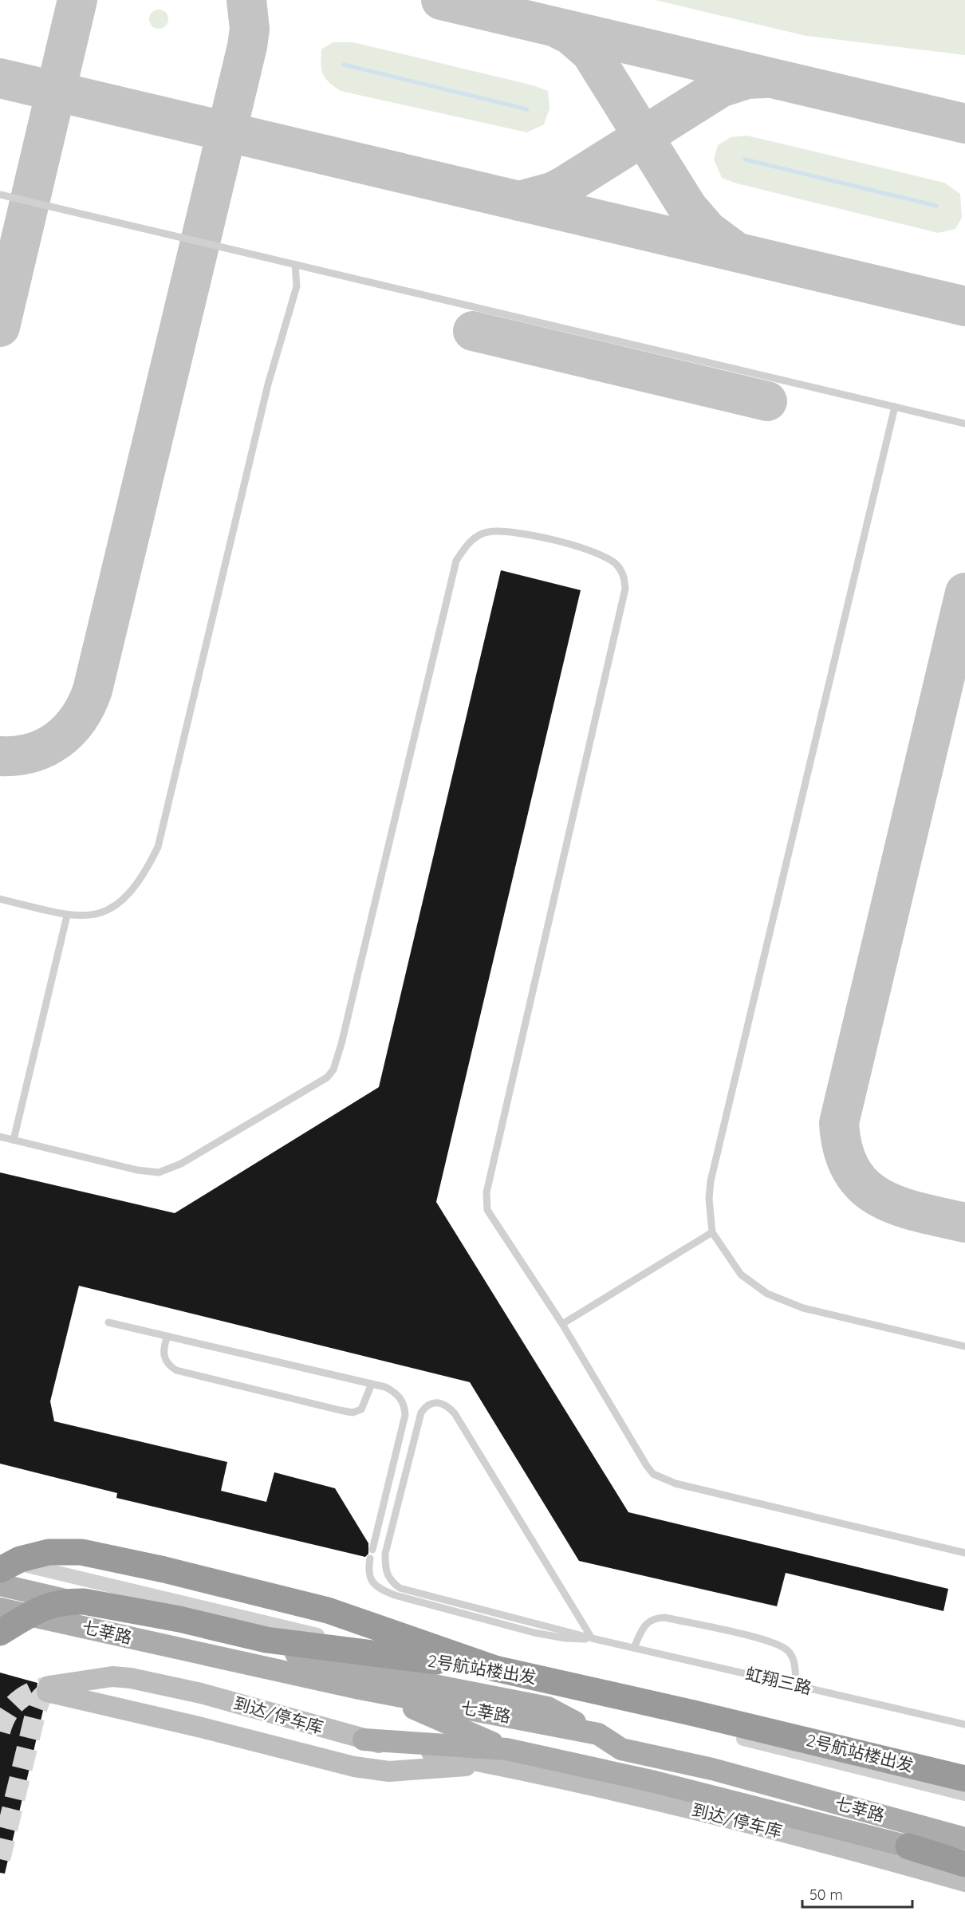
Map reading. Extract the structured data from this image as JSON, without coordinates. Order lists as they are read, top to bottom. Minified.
{"streets":{"highway":["2号航站楼出发"],"main road":["七莘路","到达/停车库"],"lane":["虹翔三路"]},"scale_bar":"50 m"}
